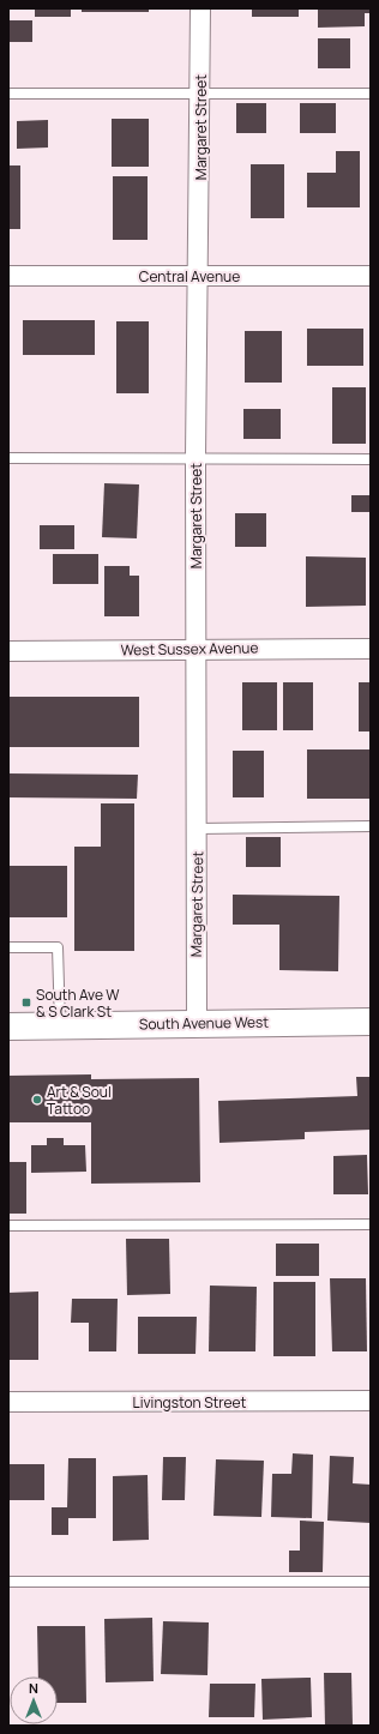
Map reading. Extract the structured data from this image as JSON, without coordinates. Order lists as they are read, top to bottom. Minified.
{"streets":{"street":["Margaret Street","Central Avenue","West Sussex Avenue","South Avenue West","Livingston Street"]},"crossings":[["Margaret Street","Central Avenue"],["Margaret Street","West Sussex Avenue"],["Margaret Street","South Avenue West"]],"places":{"transit":["South Ave W & S Clark St"],"other":["Art & Soul Tattoo"]},"north":"top"}
